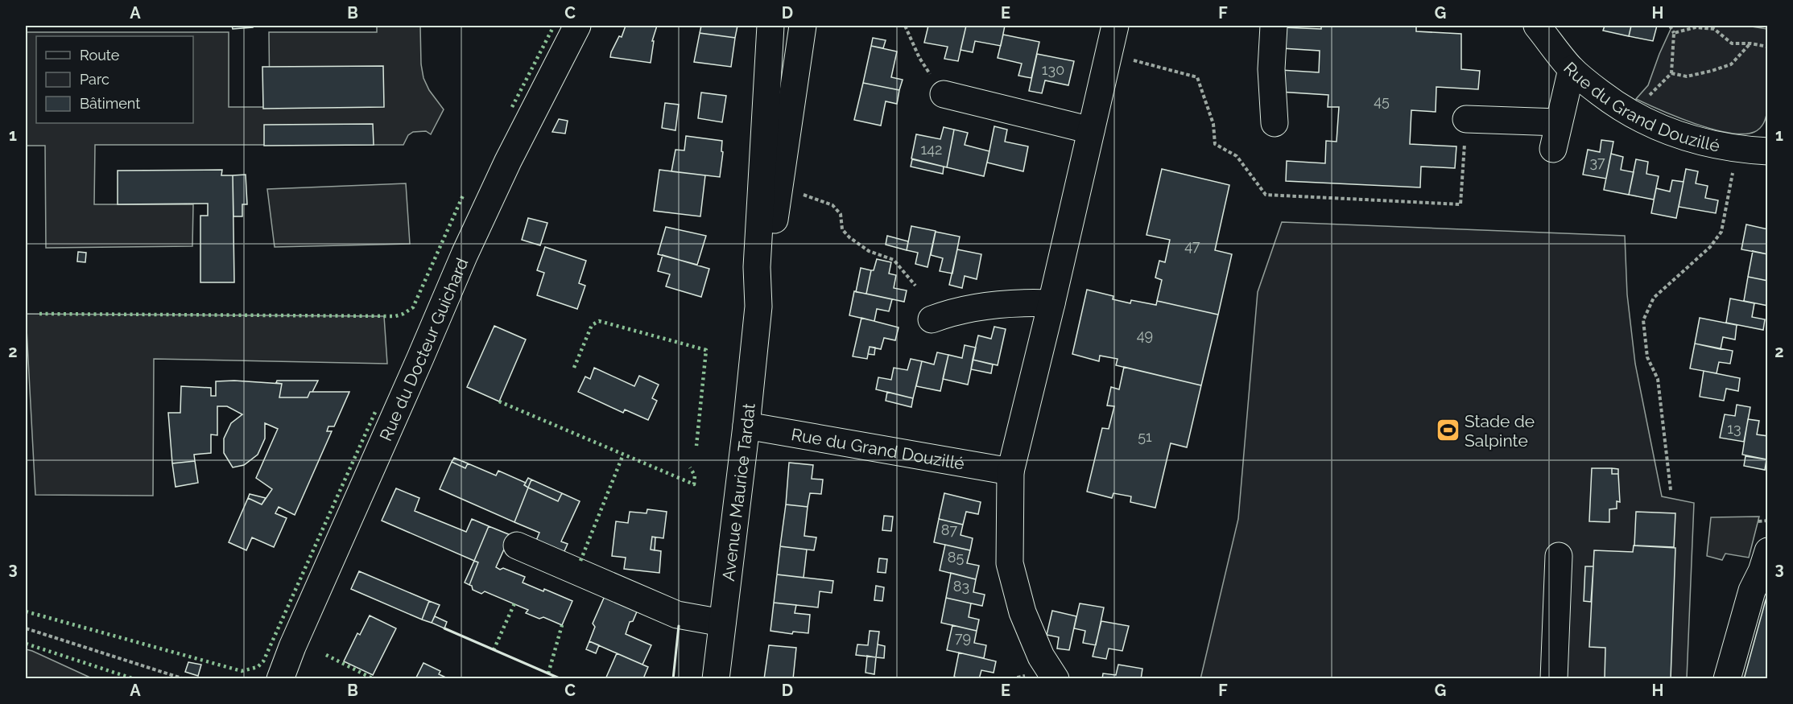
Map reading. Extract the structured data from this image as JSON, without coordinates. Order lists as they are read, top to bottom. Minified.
{"streets":{"street":["Rue du Grand Douzillé","Rue du Docteur Guichard","Avenue Maurice Tardat"]},"crossings":[["Rue du Grand Douzillé","Avenue Maurice Tardat"]],"places":{"sports":["Stade de Salpinte"]},"house_numbers":["130","45","142","37","47","49","13","51","87","85","83","79"],"legend":["Route","Parc","Bâtiment"],"grid":{"columns":["A","B","C","D","E","F","G","H"],"rows":["1","2","3"]}}
